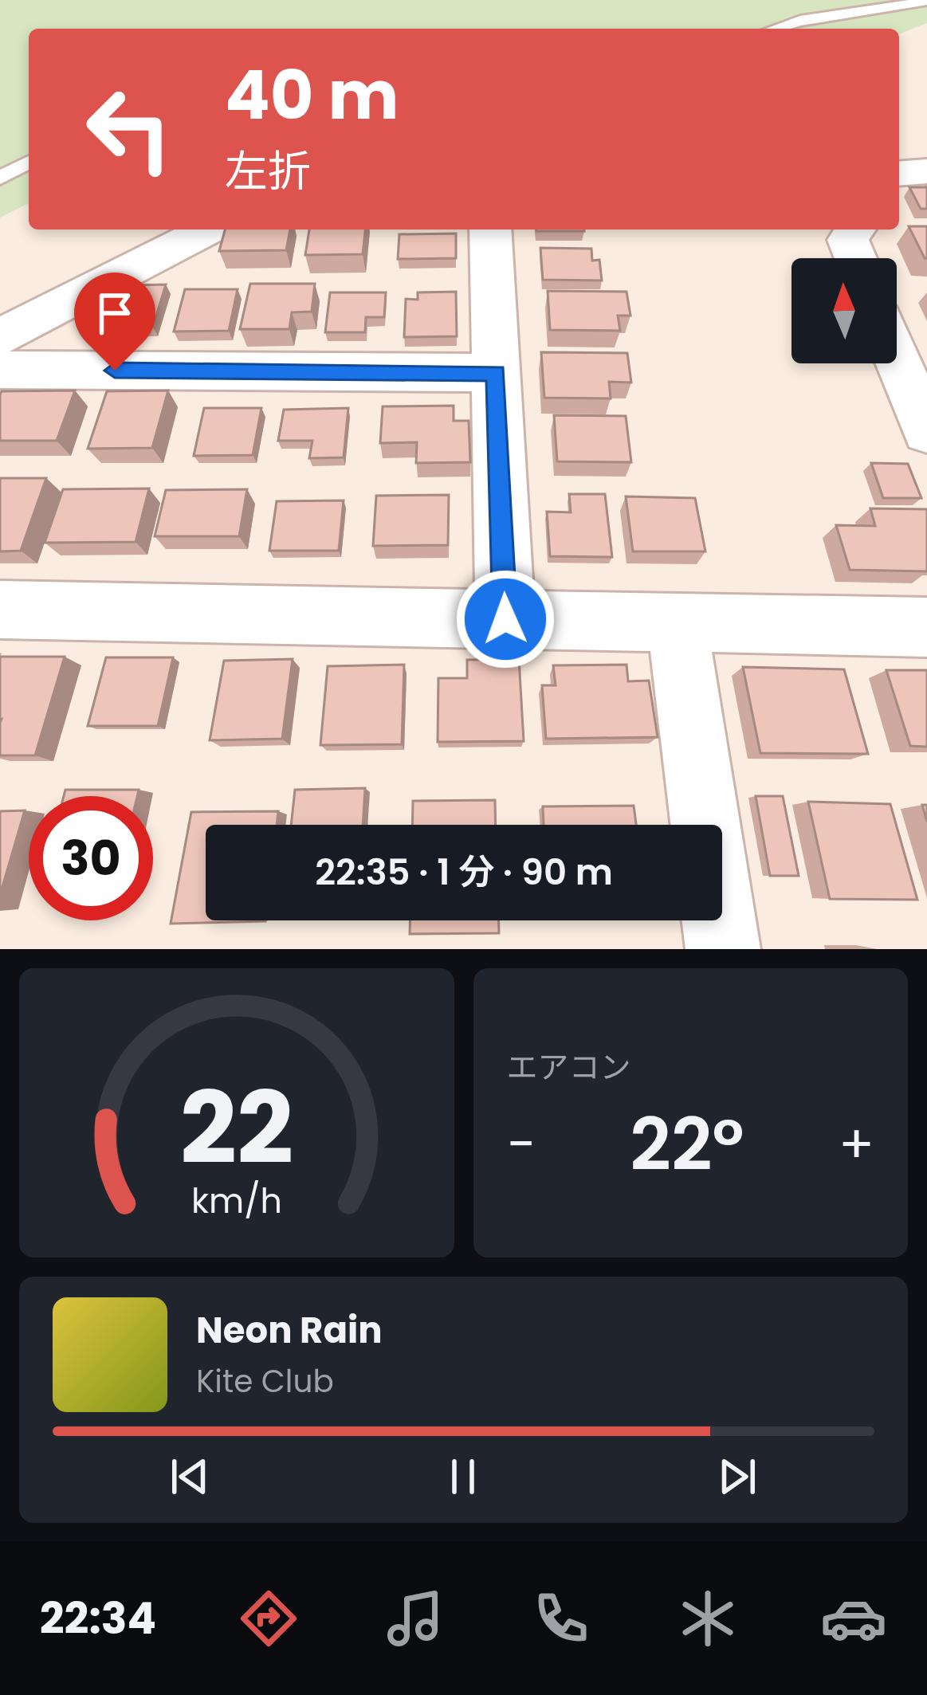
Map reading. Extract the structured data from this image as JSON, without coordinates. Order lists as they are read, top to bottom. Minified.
{"north":"top","page":{"turn":["40 m","左折"],"limit":"30","trip":"22:35 · 1 分 · 90 m","tile":"エアコン","heat":["−","22°","+"],"song":["Neon Rain","Kite Club"],"tabs":"22:34","gauge":["22","km/h"]}}
